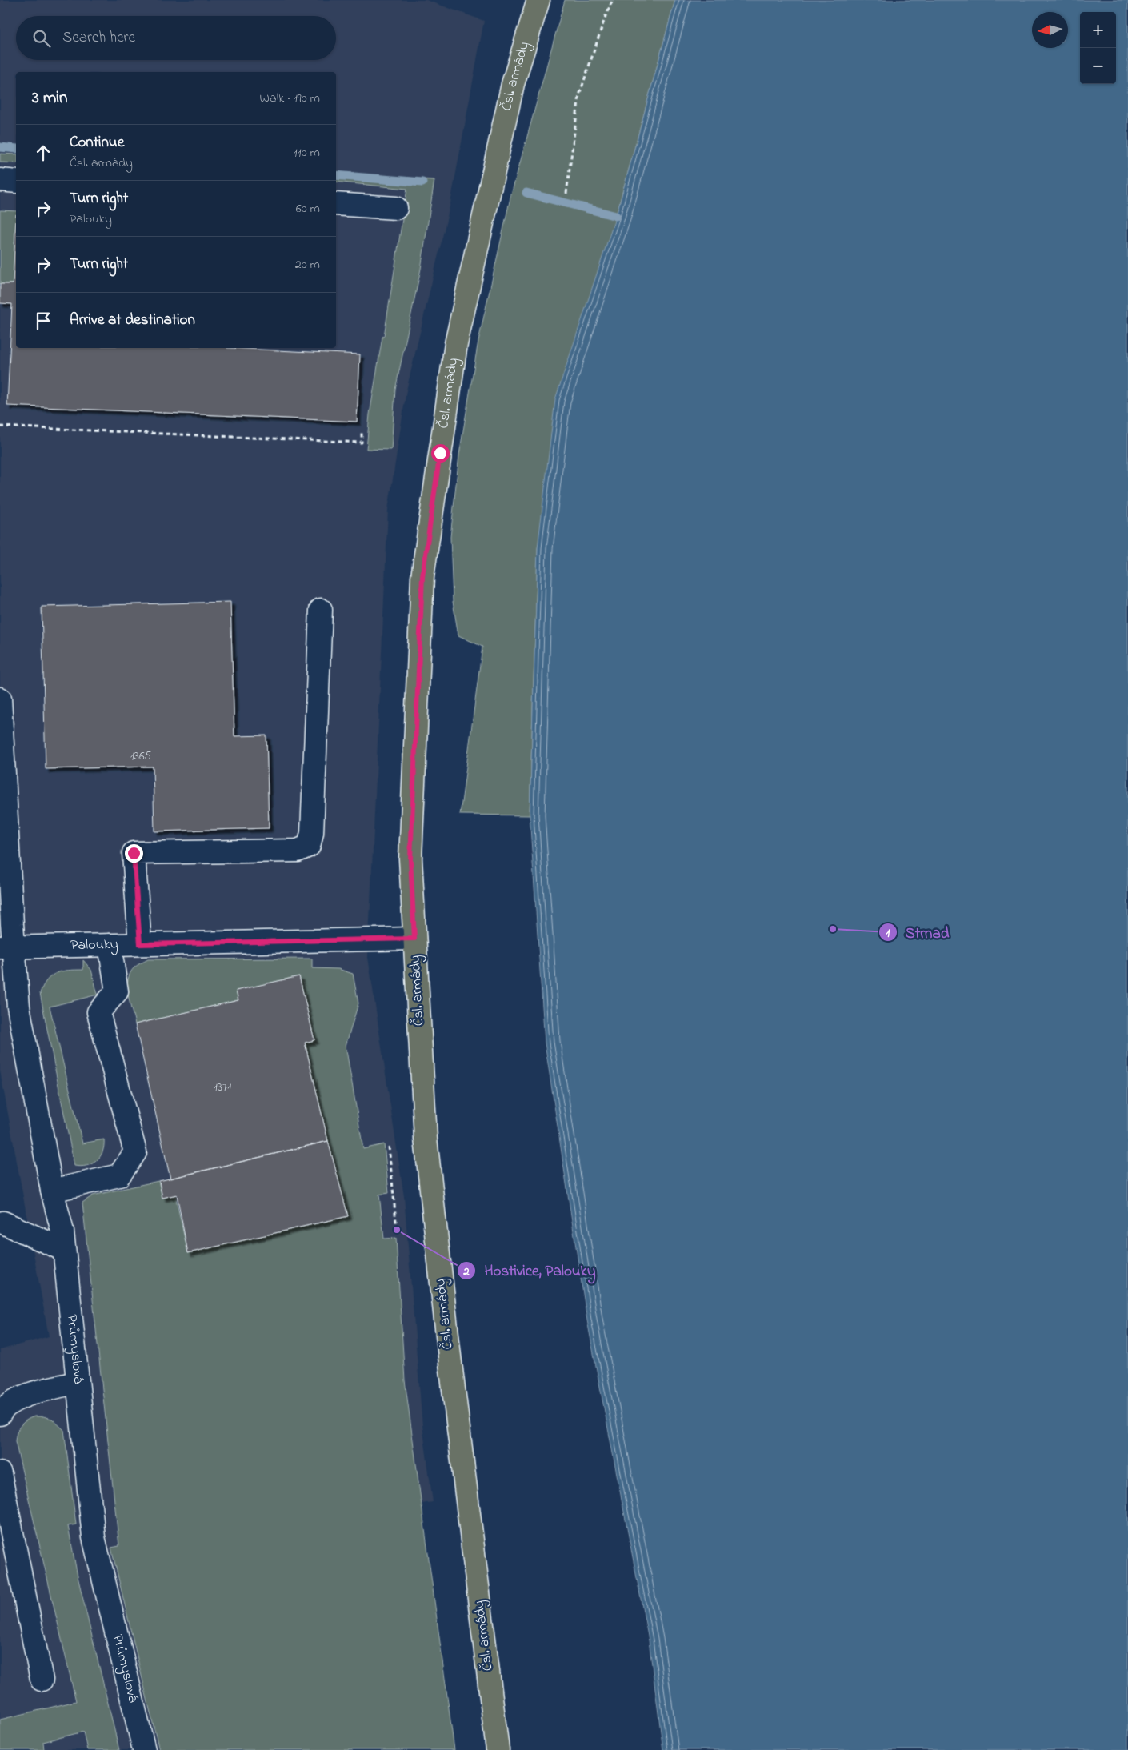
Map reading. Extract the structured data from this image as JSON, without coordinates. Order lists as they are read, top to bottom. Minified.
{"streets":{"main road":["Čsl. armády"],"street":["Palouky","Průmyslová"]},"crossings":[["Čsl. armády","Palouky"],["Palouky","Průmyslová"]],"places":["Strnad","Hostivice, Palouky"],"house_numbers":["1365","1371"],"north":"left","page":{"map_buttons":["+","−"],"search":"Search here","heading":["3 min","Walk · 190 m"],"list":[["Continue","Čsl. armády","110 m"],["Turn right","Palouky","60 m"],["Turn right","20 m"],"Arrive at destination"]}}
